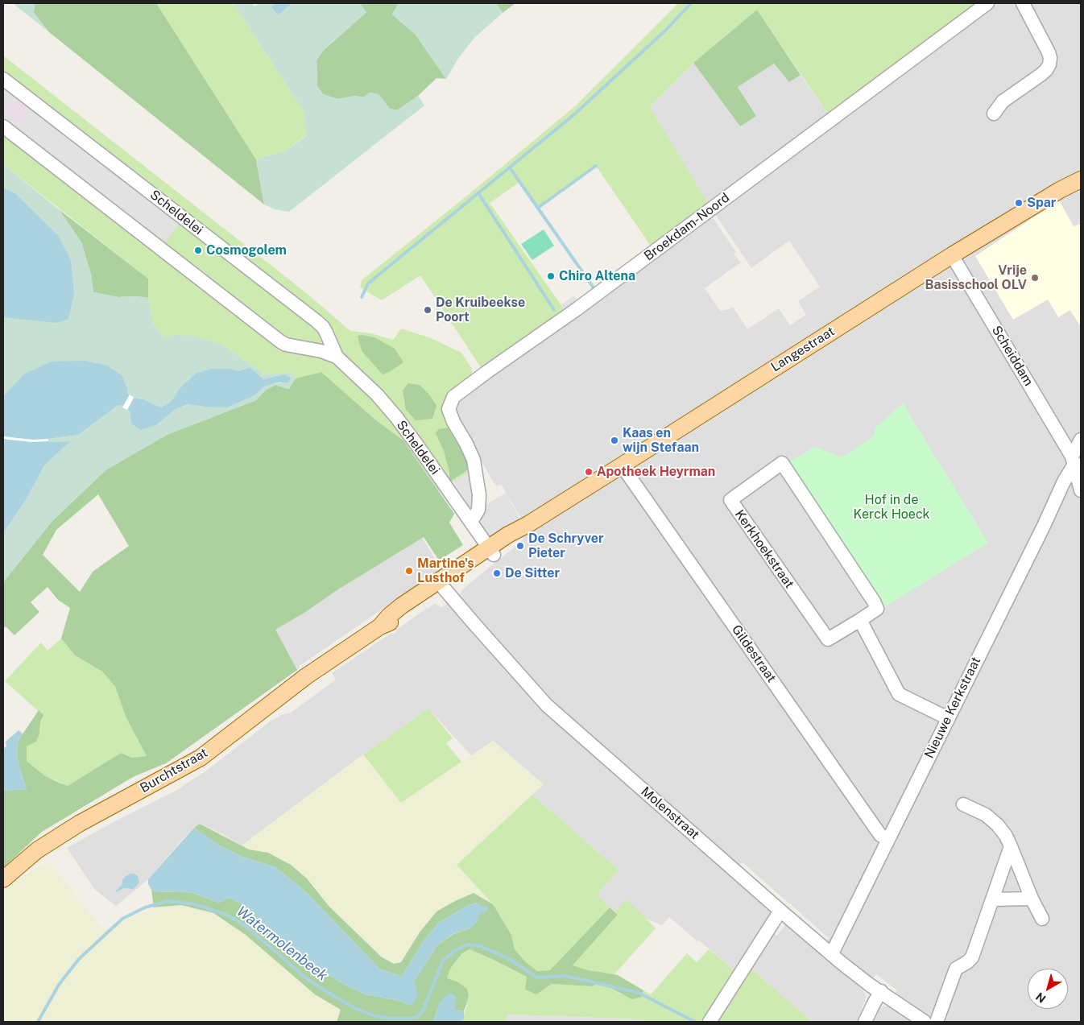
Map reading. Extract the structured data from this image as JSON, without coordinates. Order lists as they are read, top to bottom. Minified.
{"streets":{"main road":["Langestraat","Burchtstraat"],"street":["Scheldelei","Broekdam-Noord","Scheiddam","Kerkhoekstraat","Gildestraat","Nieuwe Kerkstraat","Molenstraat"]},"crossings":[["Scheldelei","Broekdam-Noord"],["Scheldelei","Langestraat"],["Langestraat","Scheiddam"],["Langestraat","Gildestraat"],["Langestraat","Burchtstraat"],["Langestraat","Molenstraat"],["Scheiddam","Nieuwe Kerkstraat"],["Gildestraat","Nieuwe Kerkstraat"],["Nieuwe Kerkstraat","Molenstraat"],["Burchtstraat","Molenstraat"]],"water":["Watermolenbeek"],"parks":["Hof in de Kerck Hoeck"],"places":["Spar","Cosmogolem","Chiro Altena","Vrije Basisschool OLV","De Kruibeekse Poort","Kaas en wijn Stefaan","Apotheek Heyrman","De Schryver Pieter","Martine's Lusthof","De Sitter"],"north":"bottom left"}
